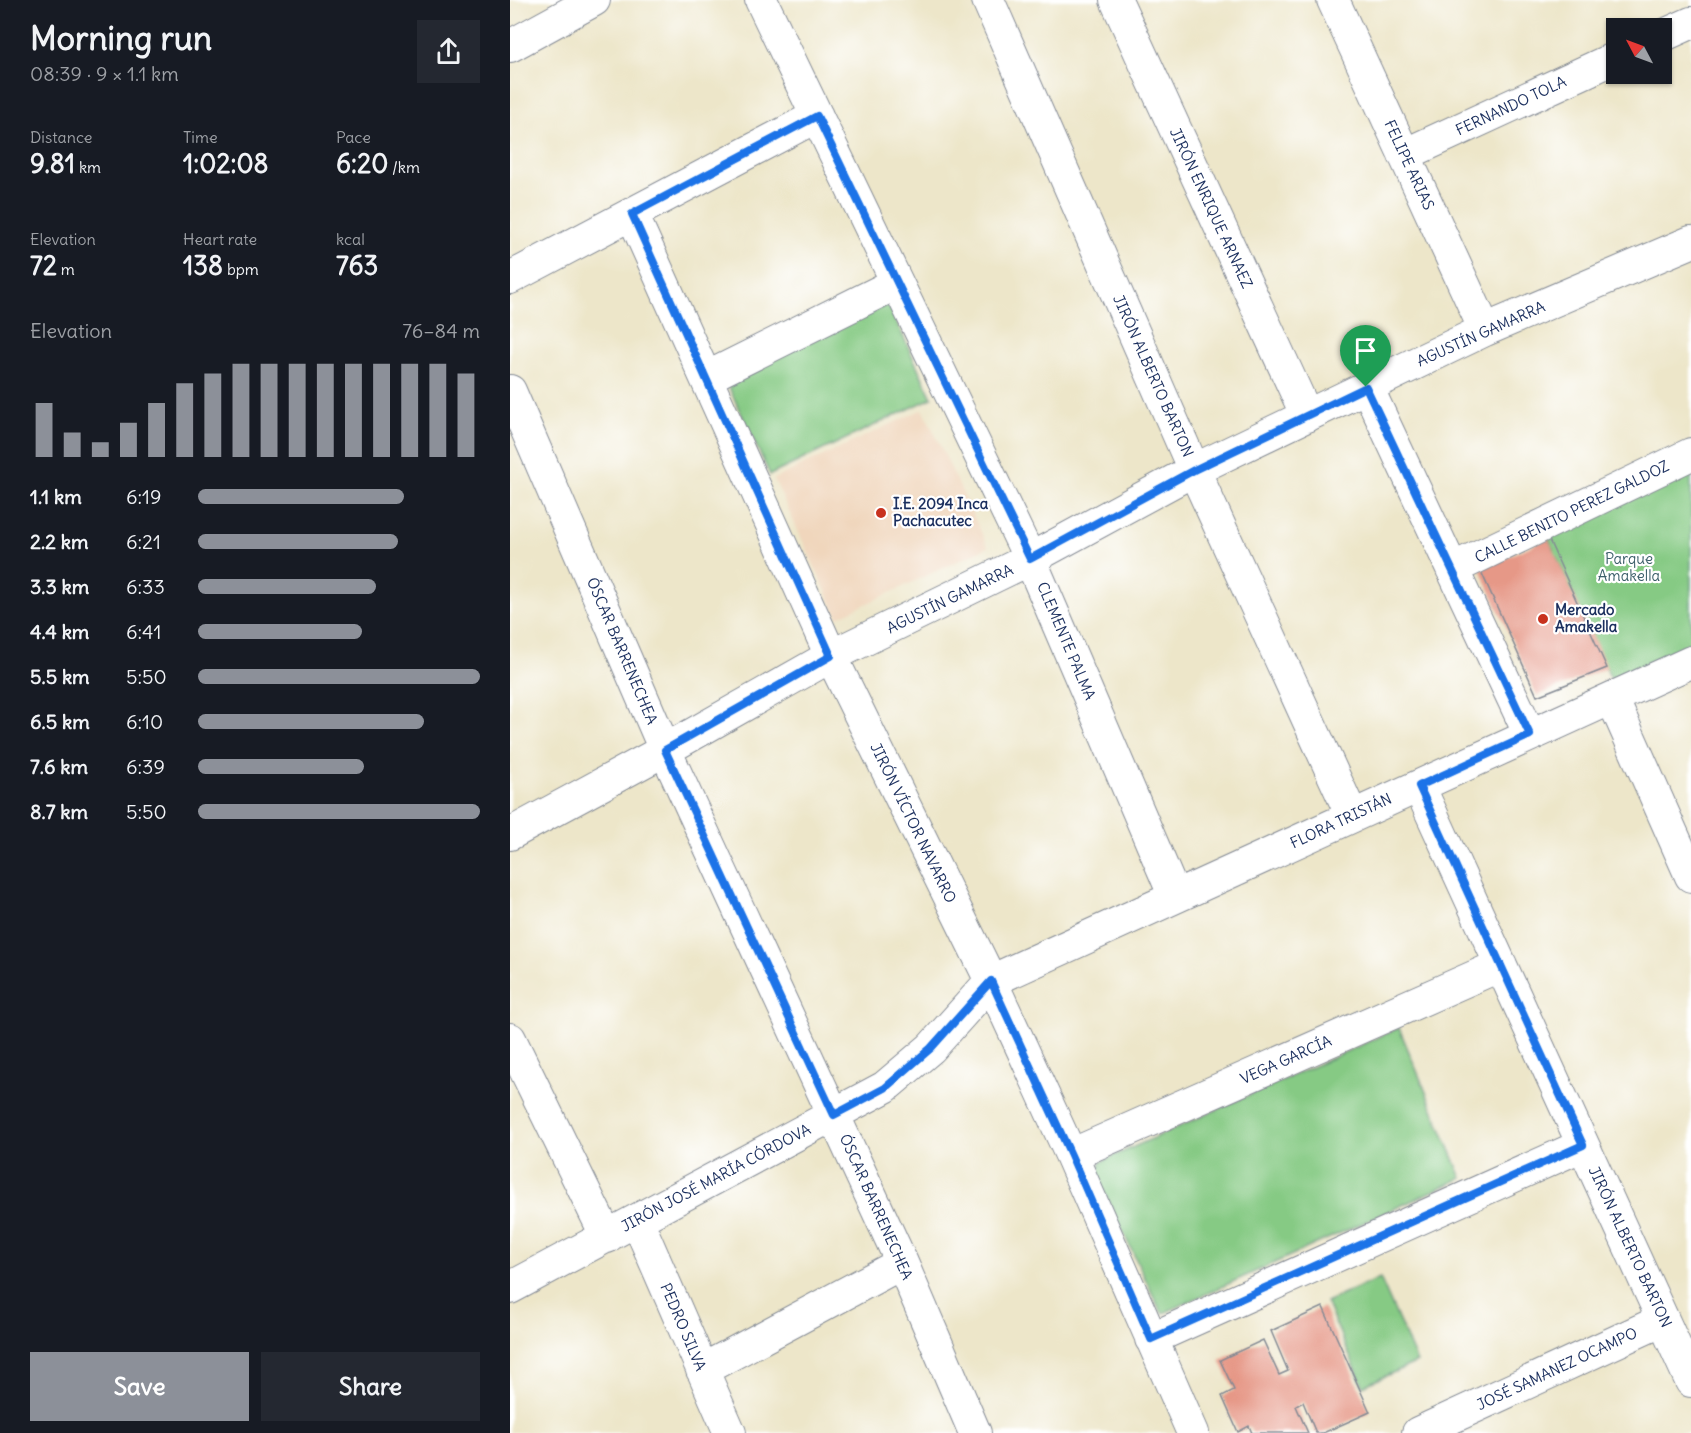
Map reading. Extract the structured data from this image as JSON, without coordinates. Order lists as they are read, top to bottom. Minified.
{"streets":{"street":["FERNANDO TOLA","FELIPE ARIAS","JIRÓN ENRIQUE ARNAEZ","AGUSTÍN GAMARRA","JIRÓN ALBERTO BARTON","CALLE BENITO PEREZ GALDOZ","CLEMENTE PALMA","ÓSCAR BARRENECHEA","FLORA TRISTÁN","JIRÓN VÍCTOR NAVARRO","VEGA GARCÍA","JIRÓN JOSÉ MARÍA CÓRDOVA","PEDRO SILVA","JOSÉ SAMANEZ OCAMPO"]},"crossings":[["FERNANDO TOLA","FELIPE ARIAS"],["FELIPE ARIAS","AGUSTÍN GAMARRA"],["JIRÓN ENRIQUE ARNAEZ","AGUSTÍN GAMARRA"],["AGUSTÍN GAMARRA","JIRÓN ALBERTO BARTON"],["AGUSTÍN GAMARRA","CLEMENTE PALMA"],["AGUSTÍN GAMARRA","ÓSCAR BARRENECHEA"],["AGUSTÍN GAMARRA","JIRÓN VÍCTOR NAVARRO"],["JIRÓN ALBERTO BARTON","FLORA TRISTÁN"],["JIRÓN ALBERTO BARTON","VEGA GARCÍA"],["JIRÓN ALBERTO BARTON","JOSÉ SAMANEZ OCAMPO"],["CLEMENTE PALMA","FLORA TRISTÁN"],["ÓSCAR BARRENECHEA","JIRÓN JOSÉ MARÍA CÓRDOVA"],["FLORA TRISTÁN","JIRÓN VÍCTOR NAVARRO"],["FLORA TRISTÁN","JIRÓN JOSÉ MARÍA CÓRDOVA"],["JIRÓN VÍCTOR NAVARRO","VEGA GARCÍA"],["JIRÓN VÍCTOR NAVARRO","JIRÓN JOSÉ MARÍA CÓRDOVA"],["JIRÓN JOSÉ MARÍA CÓRDOVA","PEDRO SILVA"]],"parks":["Parque Amakella"],"places":["I.E. 2094 Inca Pachacutec","Mercado Amakella"],"north":"top left","page":{"heading":["Morning run","08:39 · 9 × 1.1 km"],"stats":[["Distance","9.81 km"],["Time","1:02:08"],["Pace","6:20 /km"],["Elevation","72 m"],["Heart rate","138 bpm"],["kcal","763"]],"chart":["Elevation","76–84 m"],"list":[{"name":"1.1 km","note":"6:19"},{"name":"2.2 km","note":"6:21"},{"name":"3.3 km","note":"6:33"},{"name":"4.4 km","note":"6:41"},{"name":"5.5 km","note":"5:50"},{"name":"6.5 km","note":"6:10"},{"name":"7.6 km","note":"6:39"},{"name":"8.7 km","note":"5:50"}],"buttons":["Save","Share"]}}
